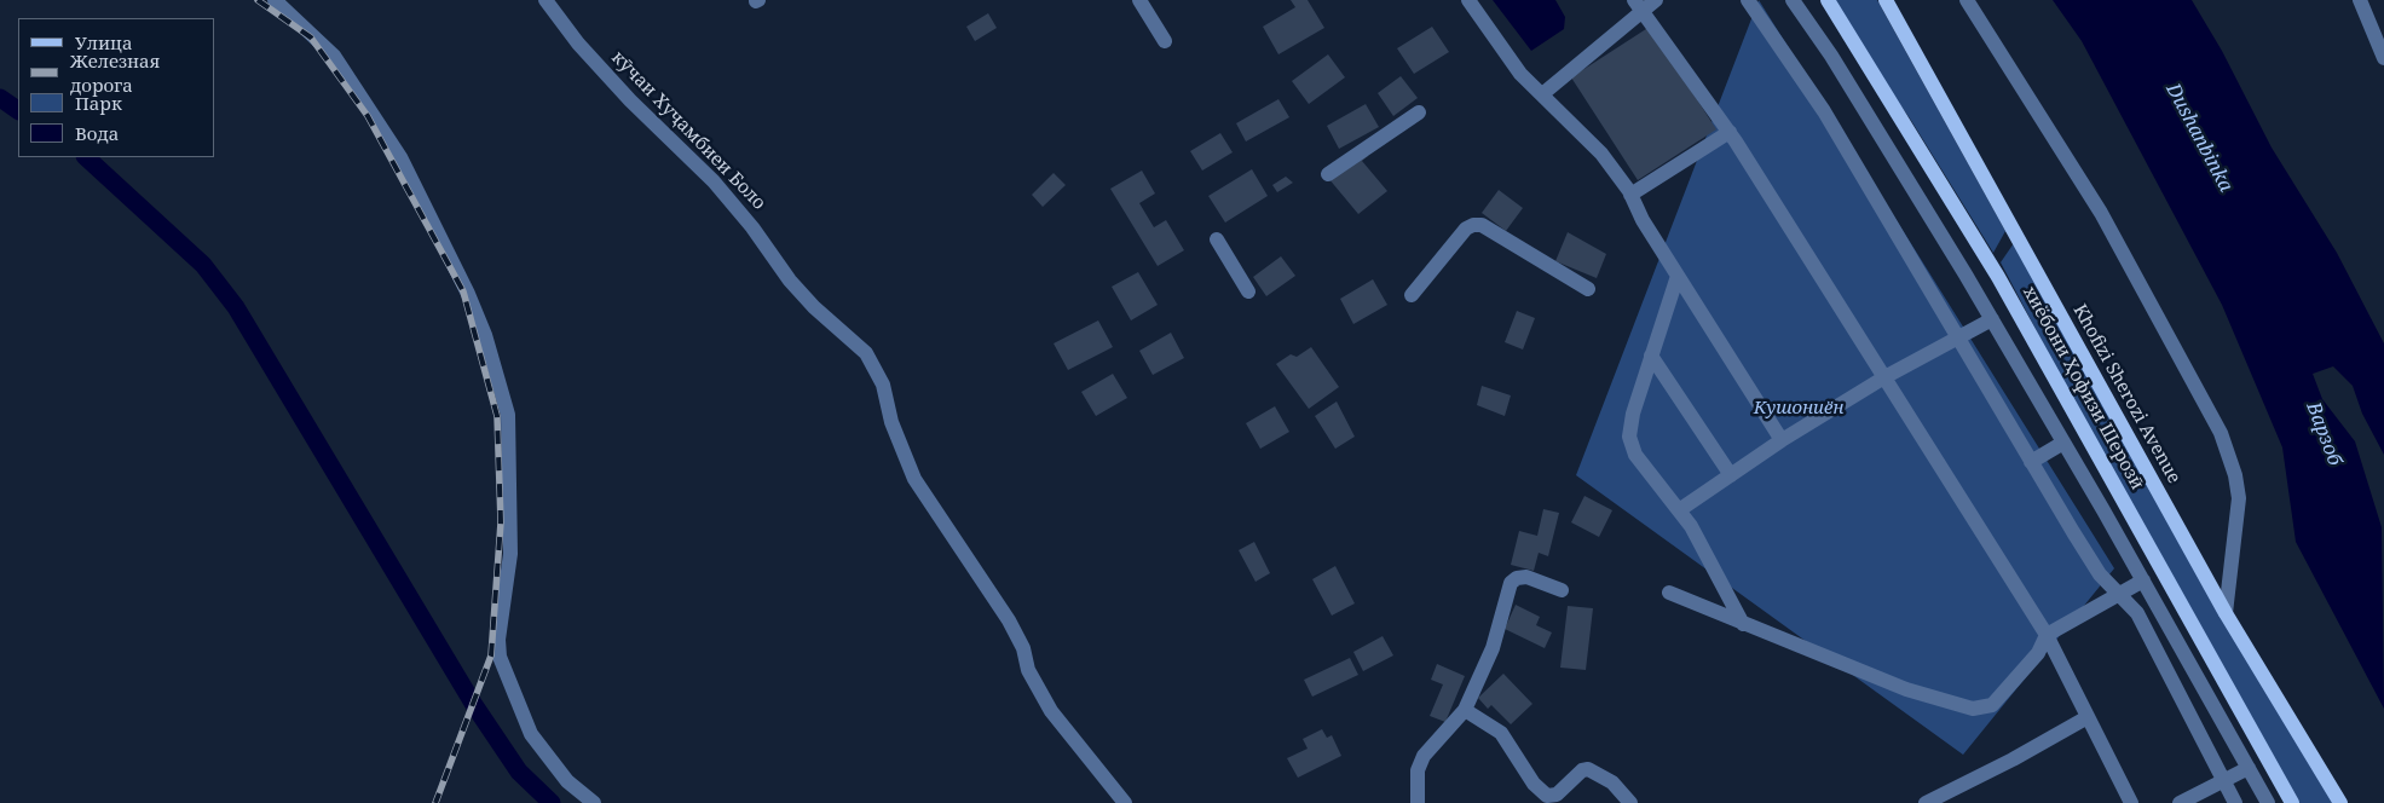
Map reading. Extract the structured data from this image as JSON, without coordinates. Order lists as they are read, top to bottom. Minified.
{"streets":{"main road":["хиёбони Ҳофизи Шерозӣ","Khofizi Sherozi Avenue"],"street":["кӯчаи Хуҷамбиеи Боло"]},"water":["Dushanbinka","Варзоб"],"parks":["Кушониён"],"legend":["Улица","Железная дорога","Парк","Вода"]}
